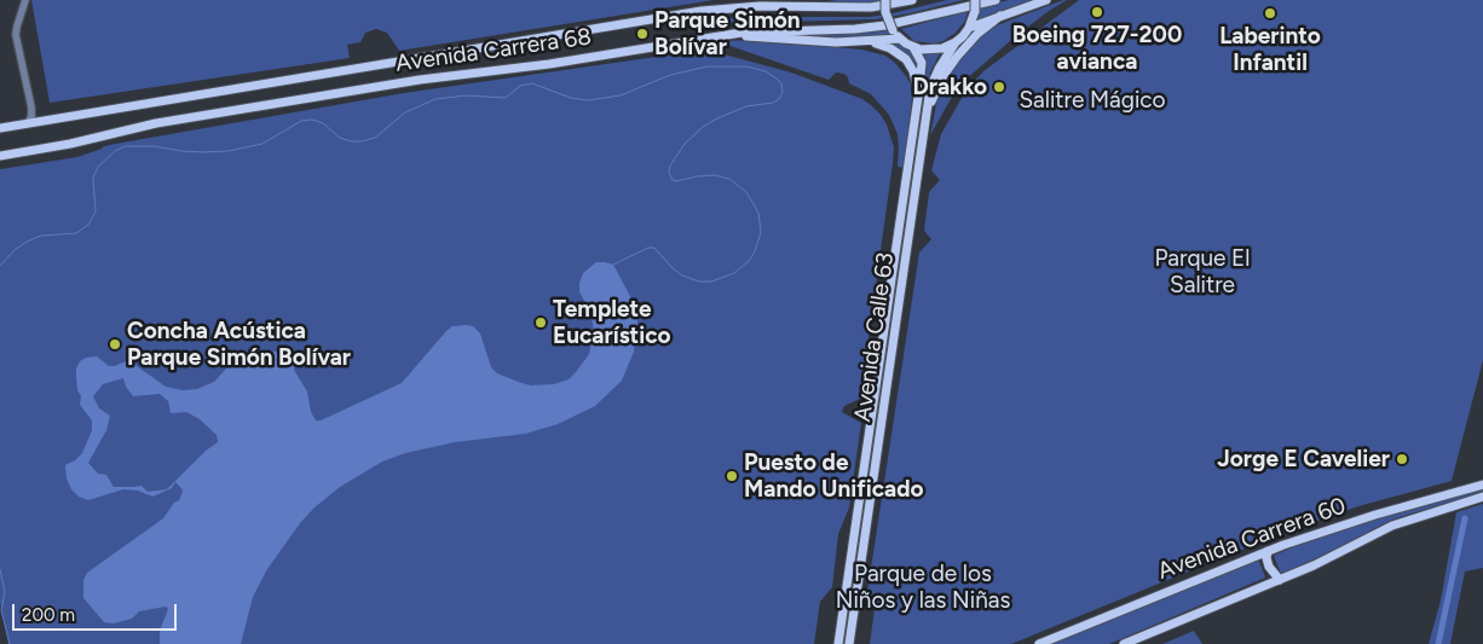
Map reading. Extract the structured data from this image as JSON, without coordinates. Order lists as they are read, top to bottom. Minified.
{"streets":{"main road":["Avenida Carrera 68","Avenida Calle 63","Avenida Carrera 60"]},"parks":["Salitre Mágico","Parque El Salitre","Parque de los Niños y las Niñas"],"places":["Boeing 727-200 avianca","Laberinto Infantil","Parque Simón Bolívar","Drakko","Templete Eucarístico","Concha Acústica Parque Simón Bolívar","Jorge E Cavelier","Puesto de Mando Unificado"],"scale_bar":"200 m"}
